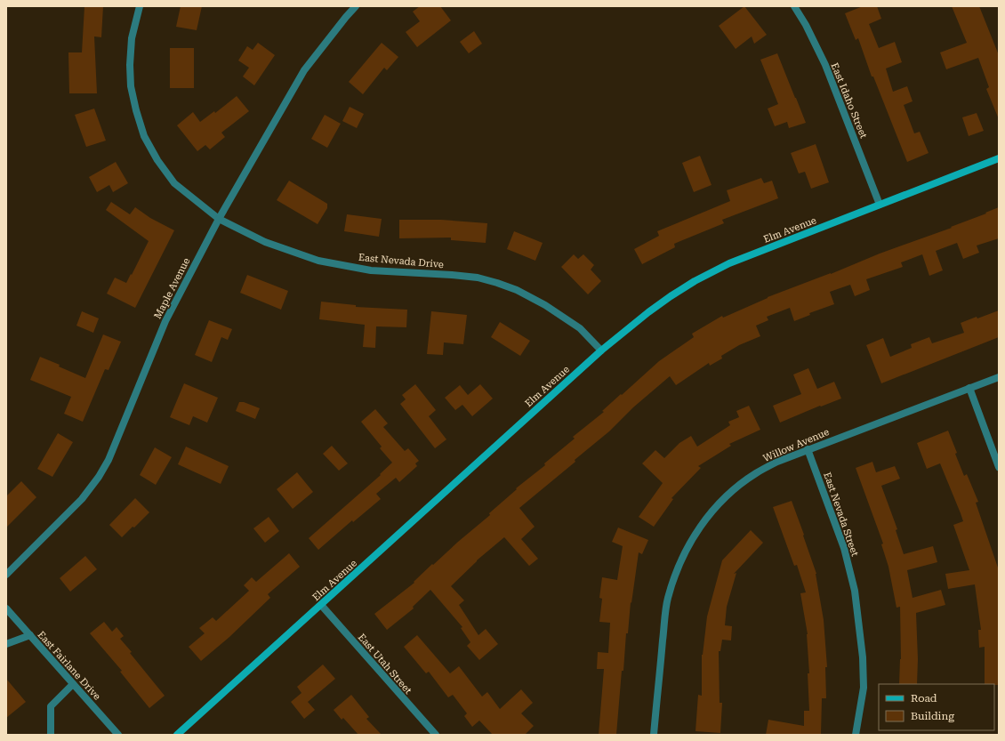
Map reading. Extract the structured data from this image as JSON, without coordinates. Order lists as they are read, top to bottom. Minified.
{"streets":{"street":["East Idaho Street","Elm Avenue","East Nevada Drive","Maple Avenue","Willow Avenue","East Nevada Street","East Utah Street","East Fairlane Drive"]},"crossings":[["East Idaho Street","Elm Avenue"],["Elm Avenue","East Nevada Drive"],["Elm Avenue","East Utah Street"],["East Nevada Drive","Maple Avenue"],["Willow Avenue","East Nevada Street"]],"legend":["Road","Building"]}
